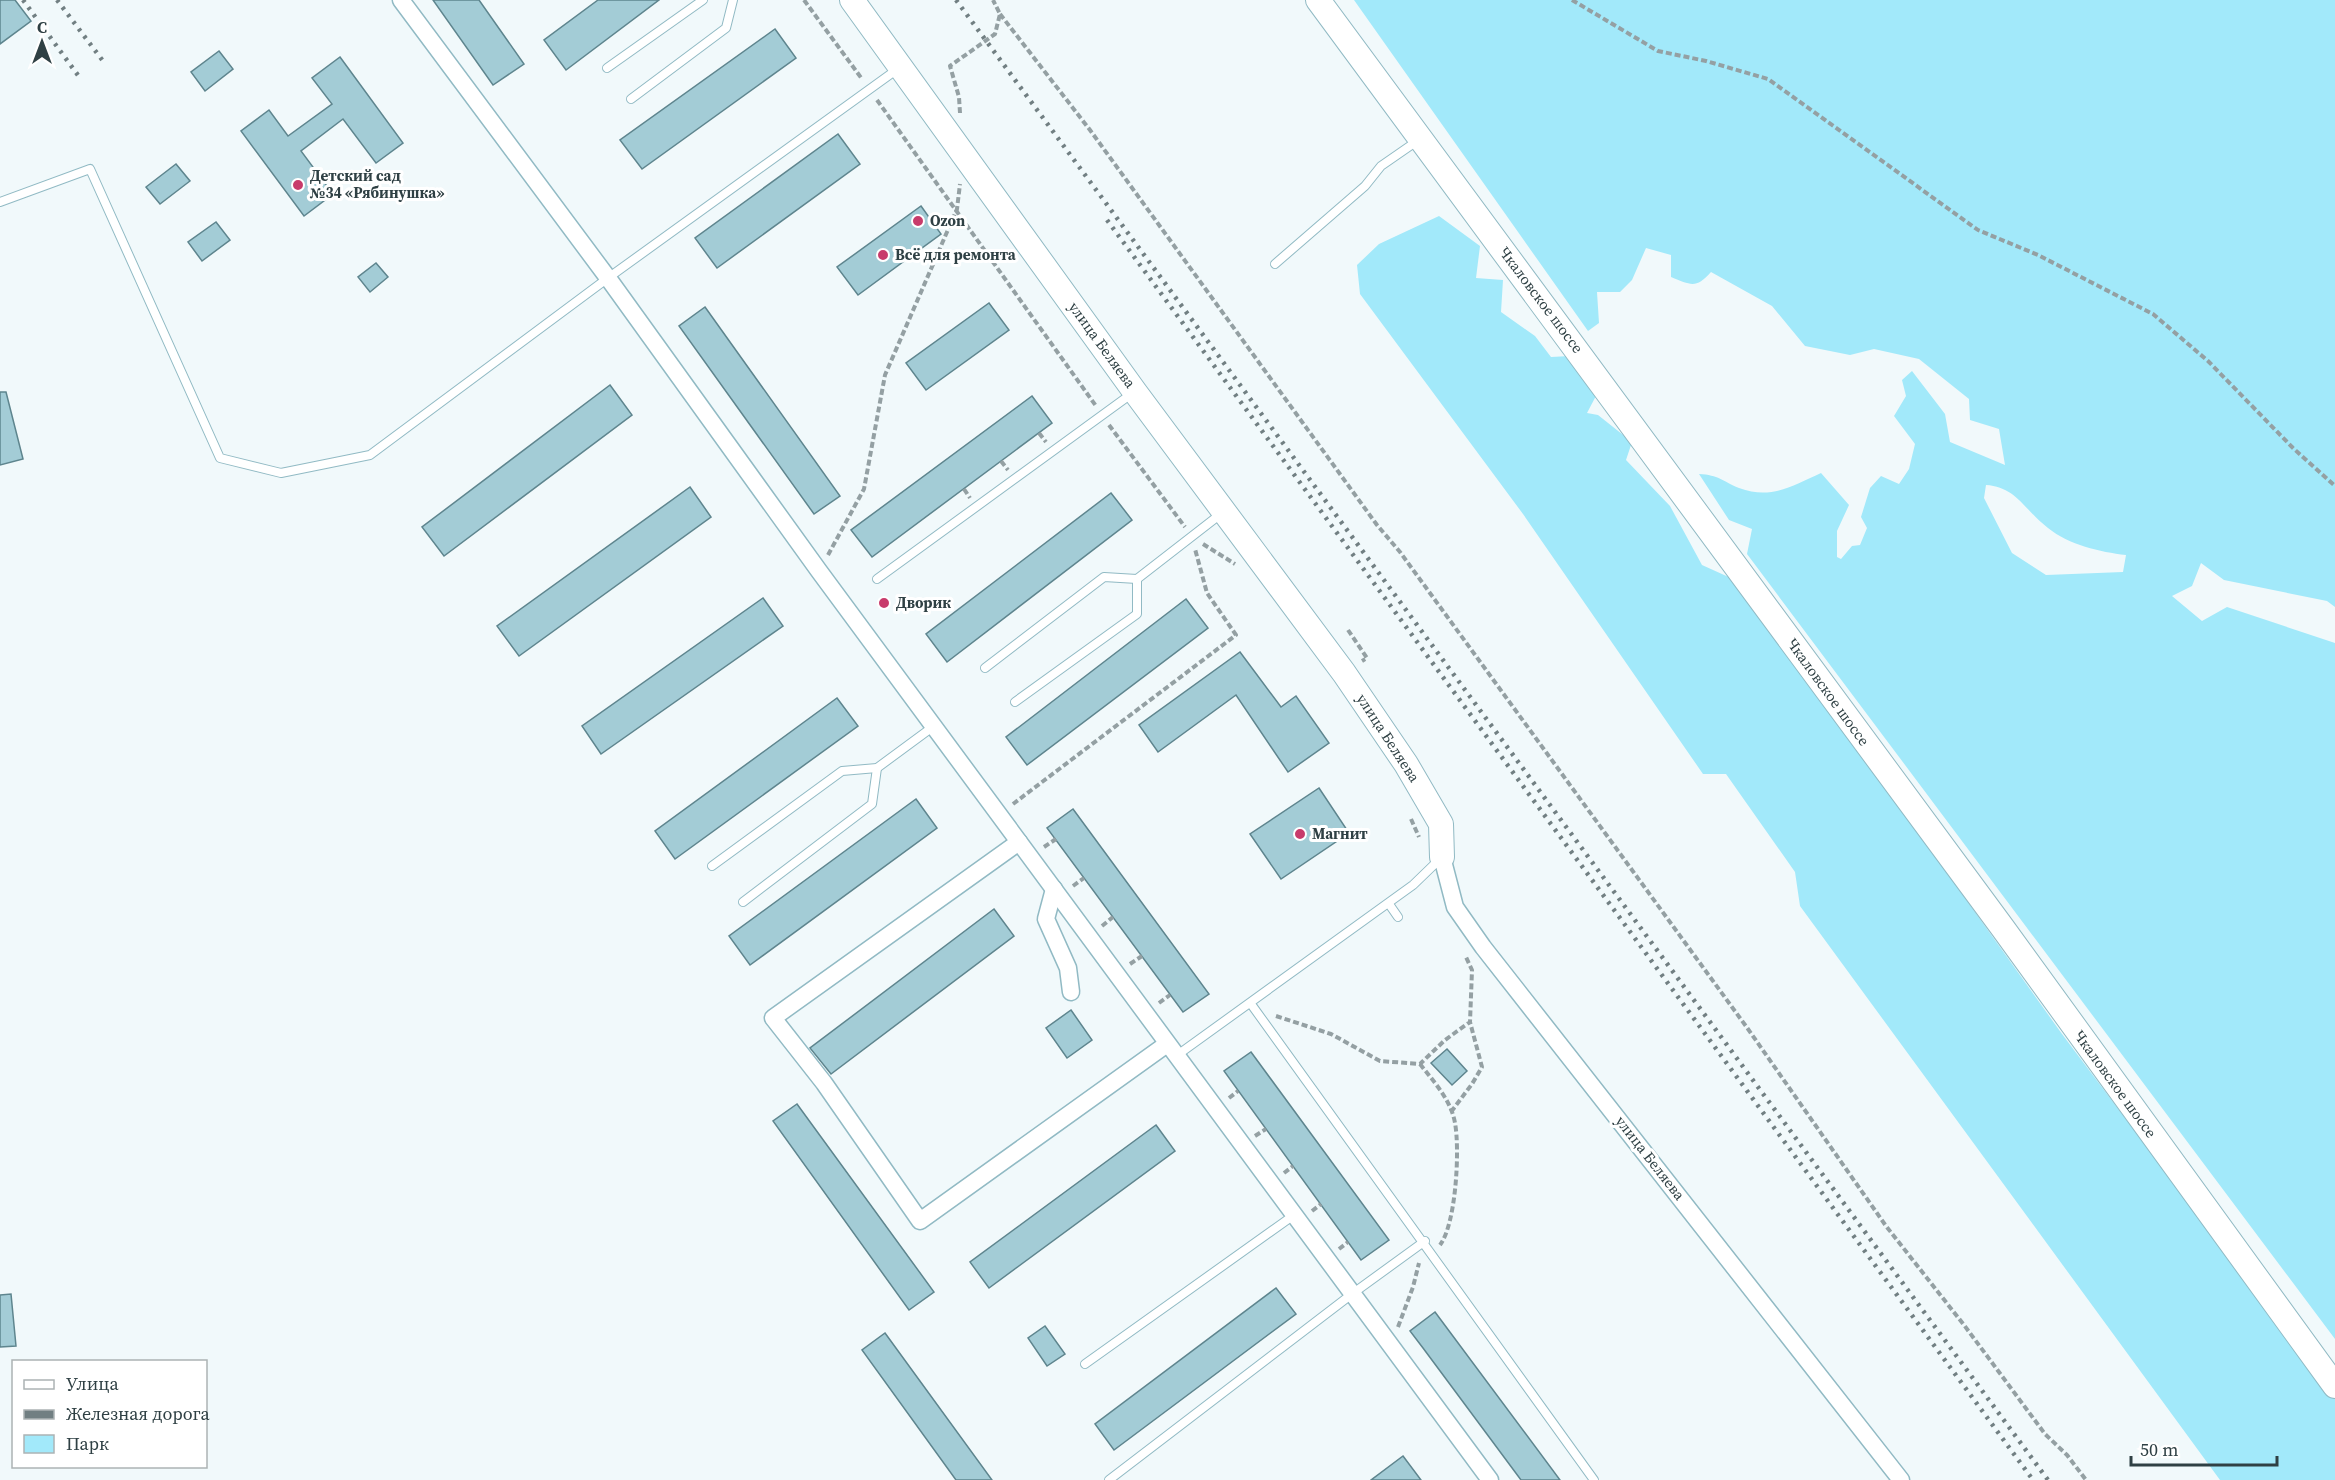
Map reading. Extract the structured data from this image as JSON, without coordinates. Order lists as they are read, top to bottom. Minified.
{"streets":{"street":["Чкаловское шоссе","улица Беляева"]},"places":["Детский сад №34 «Рябинушка»","Ozon","Всё для ремонта","Дворик","Магнит"],"legend":["Улица","Железная дорога","Парк"],"scale_bar":"50 m","north":"top"}
